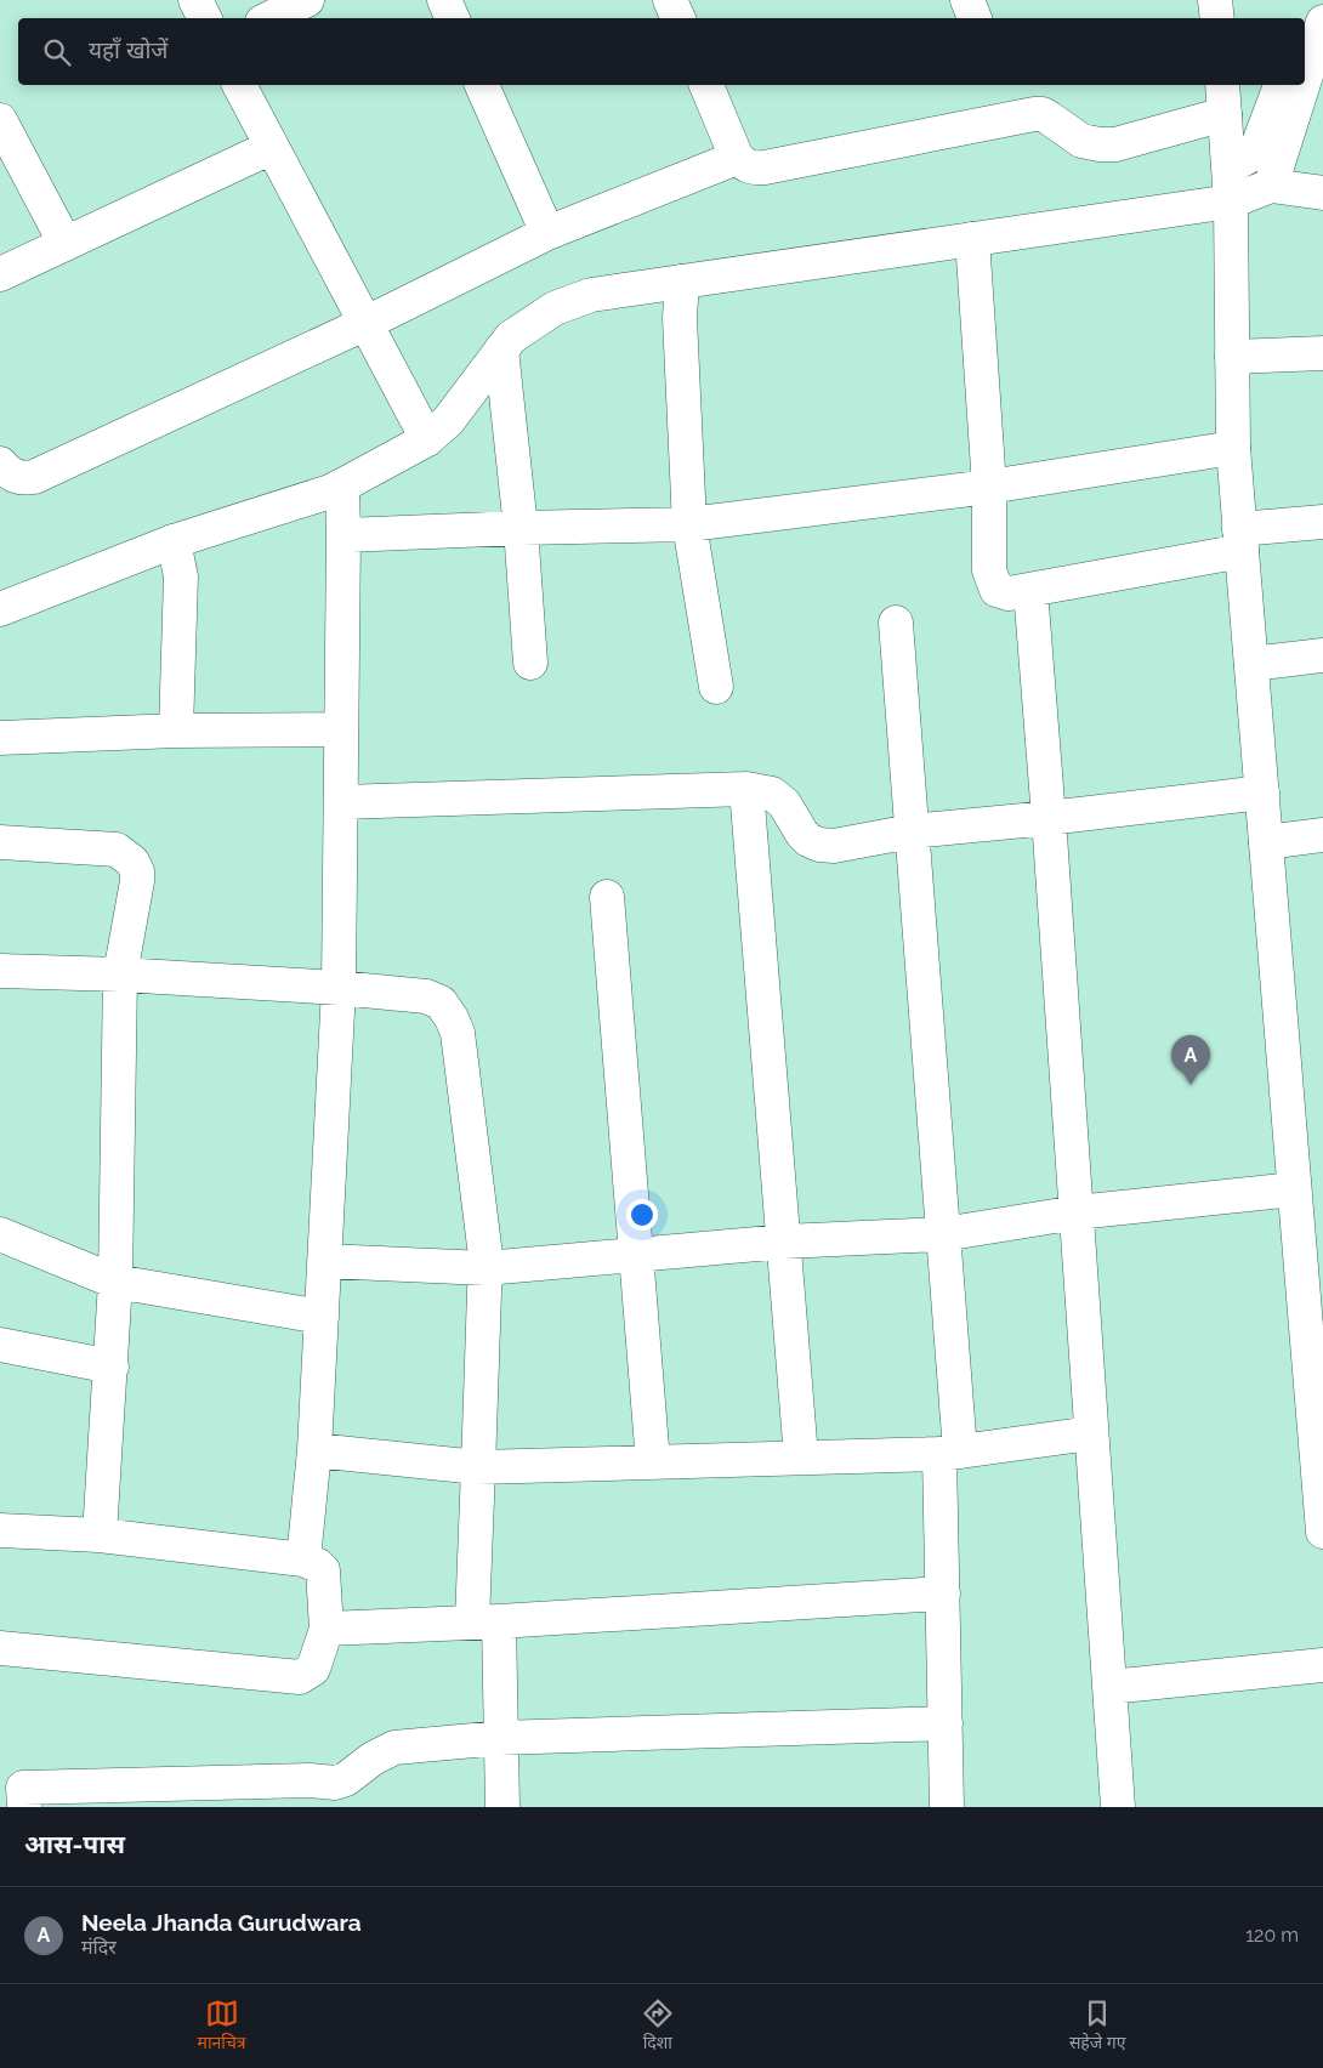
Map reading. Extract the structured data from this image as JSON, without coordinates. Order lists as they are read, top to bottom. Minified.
{"page":{"search":"यहाँ खोजें","pins":"A","heading":"आस-पास","list":[{"mark":"A","name":"Neela Jhanda Gurudwara","note":"मंदिर","value":"120 m"}],"nav":["मानचित्र","दिशा","सहेजे गए"]}}
